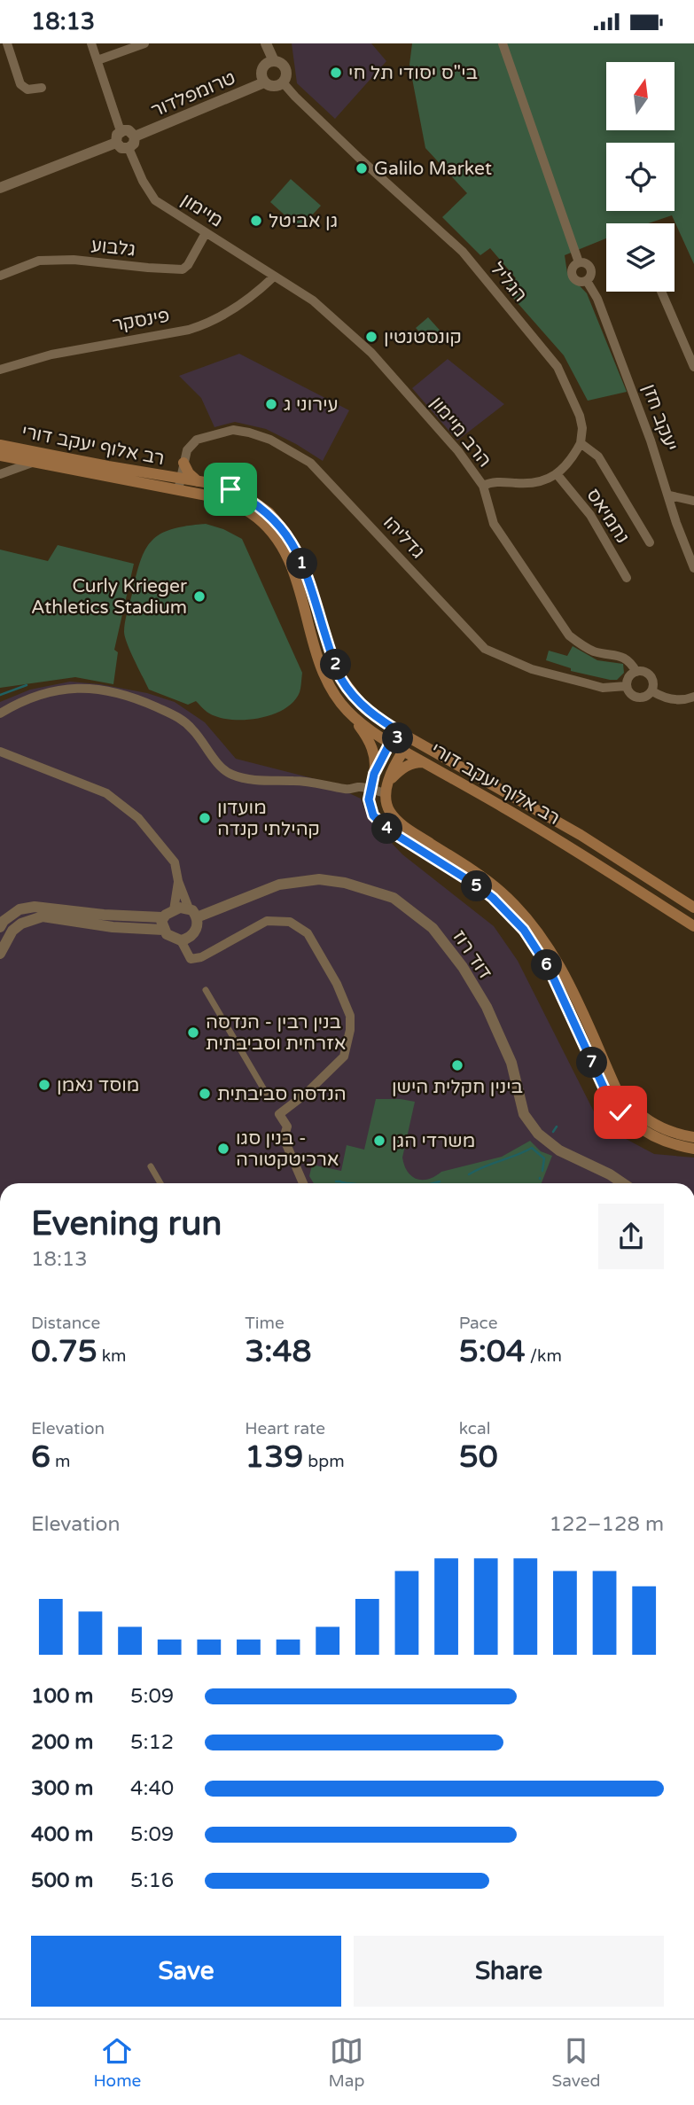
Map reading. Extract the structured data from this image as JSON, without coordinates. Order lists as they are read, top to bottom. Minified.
{"streets":{"main road":["רב אלוף יעקב דורי"],"street":["טרומפלדור","מיימון","גלבוע","הגליל","פינסקר","יעקב חזן","הרב מיימון","נחמיאס","גדליהו","דוד רוז"]},"crossings":[["טרומפלדור","מיימון"],["טרומפלדור","הגליל"],["מיימון","גלבוע"],["מיימון","פינסקר"],["מיימון","הרב מיימון"],["פינסקר","הרב מיימון"],["הרב מיימון","גדליהו"],["רב אלוף יעקב דורי","גדליהו"]],"places":["בי\"ס יסודי תל חי","Galilo Market","גן אביטל","קונסטנטין","עירוני ג","Curly Krieger Athletics Stadium","מועדון קהילתי קנדה","בנין רבין - הנדסה אזרחית וסביבתית","בינין חקלית הישן","מוסד נאמן","הנדסה סביבתית","משרדי הגן","בנין סגו - ארכיטקטורה"],"north":"top","page":{"status":"18:13","pins":["1","2","3","4","5","6","7"],"heading":["Evening run","18:13"],"stats":[["Distance","0.75 km"],["Time","3:48"],["Pace","5:04 /km"],["Elevation","6 m"],["Heart rate","139 bpm"],["kcal","50"]],"chart":["Elevation","122–128 m"],"list":[{"name":"100 m","note":"5:09"},{"name":"200 m","note":"5:12"},{"name":"300 m","note":"4:40"},{"name":"400 m","note":"5:09"},{"name":"500 m","note":"5:16"}],"buttons":["Save","Share"],"tabs":["Home","Map","Saved"]}}
